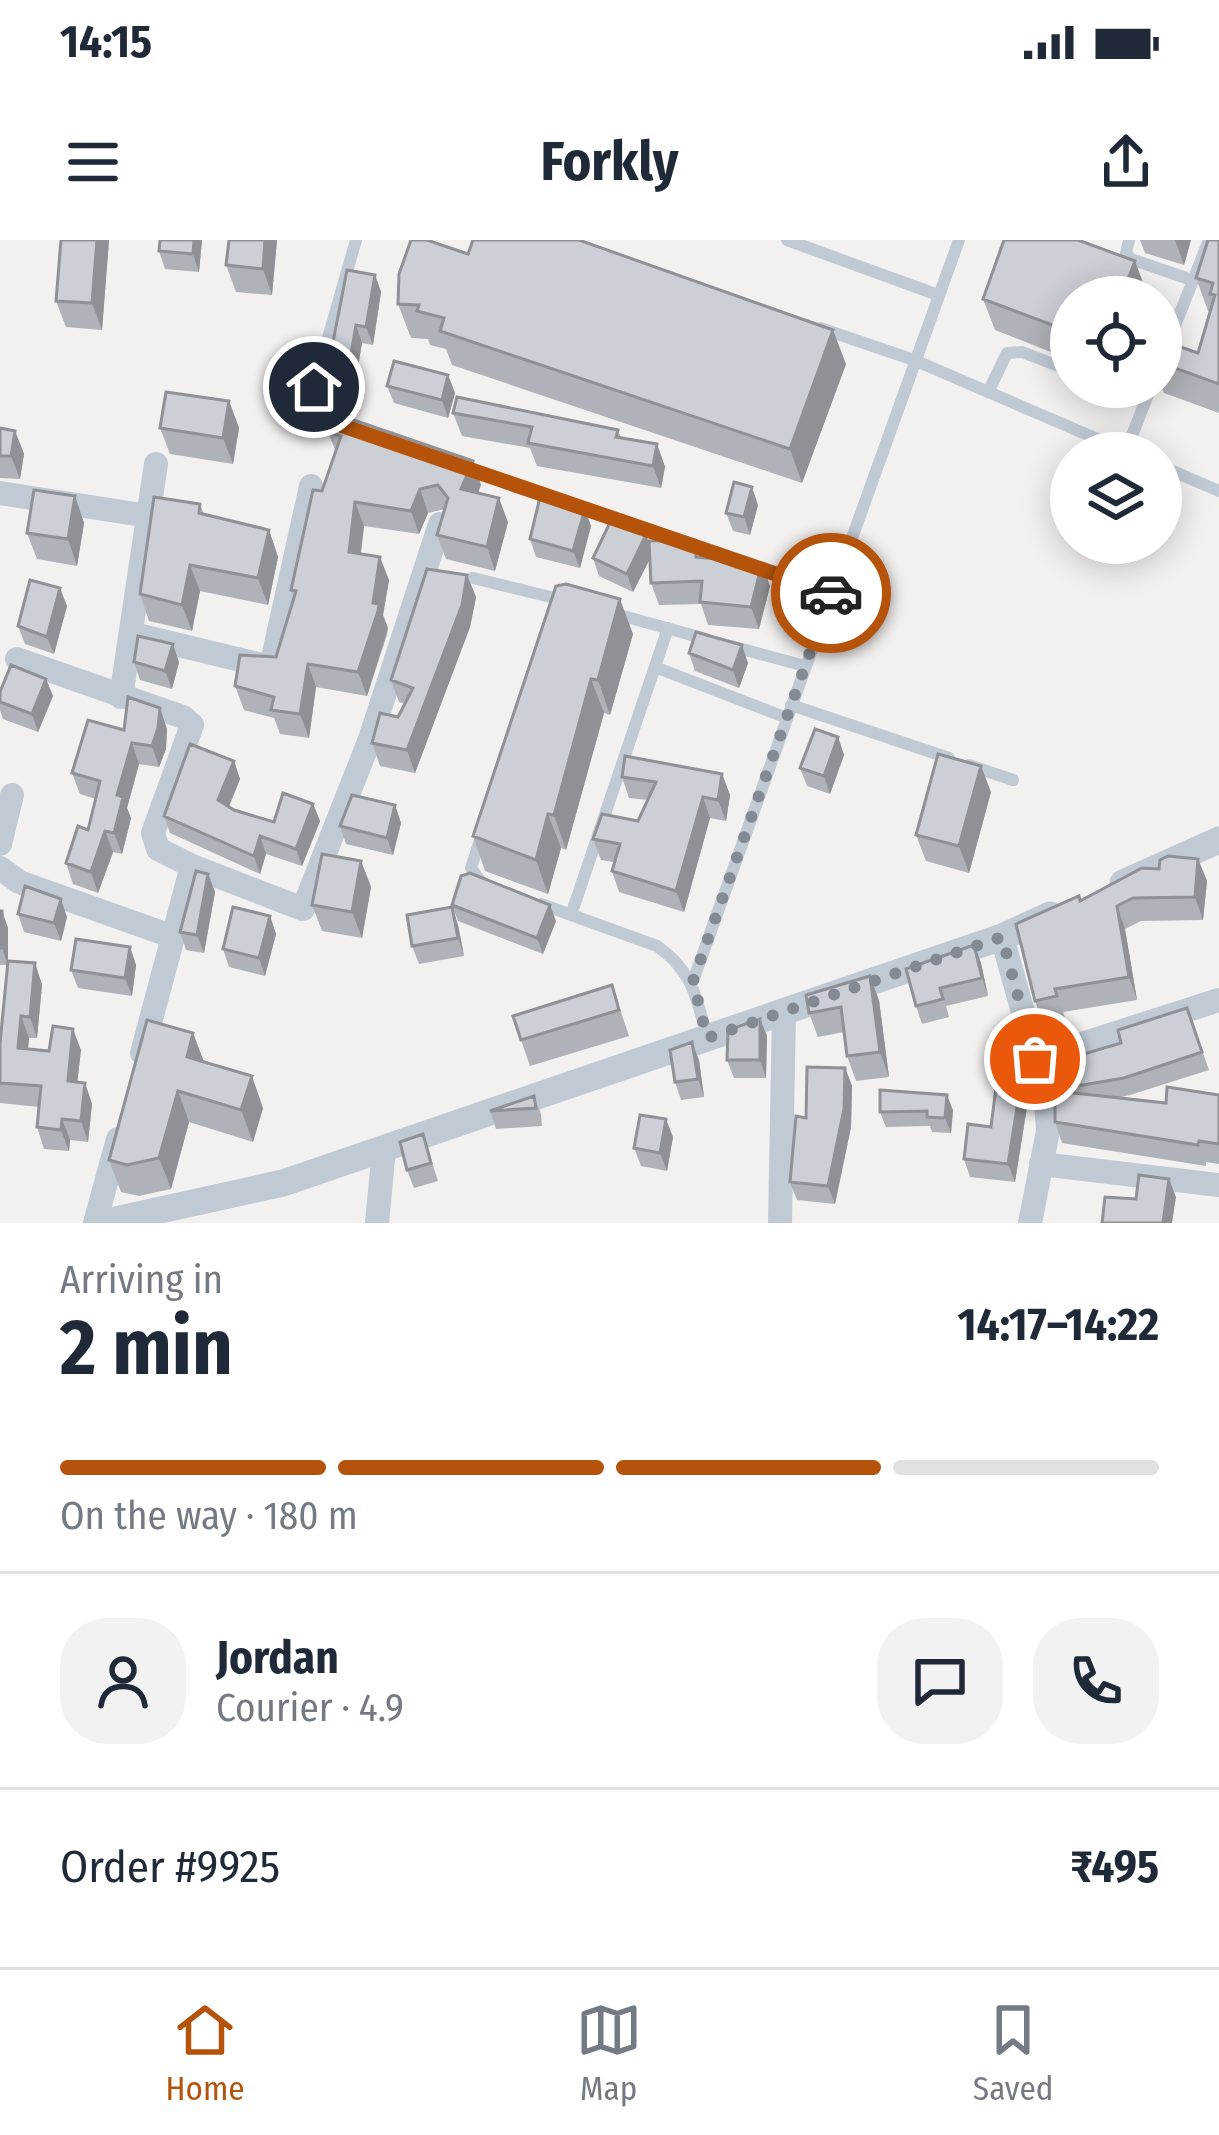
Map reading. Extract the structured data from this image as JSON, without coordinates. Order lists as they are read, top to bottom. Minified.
{"page":{"status":"14:15","header":"Forkly","heading":["2 min","Arriving in","14:17–14:22"],"panel":["Jordan","Courier · 4.9","Order #9925","₹495"],"bar":"On the way · 180 m","tabs":["Home","Map","Saved"]}}
